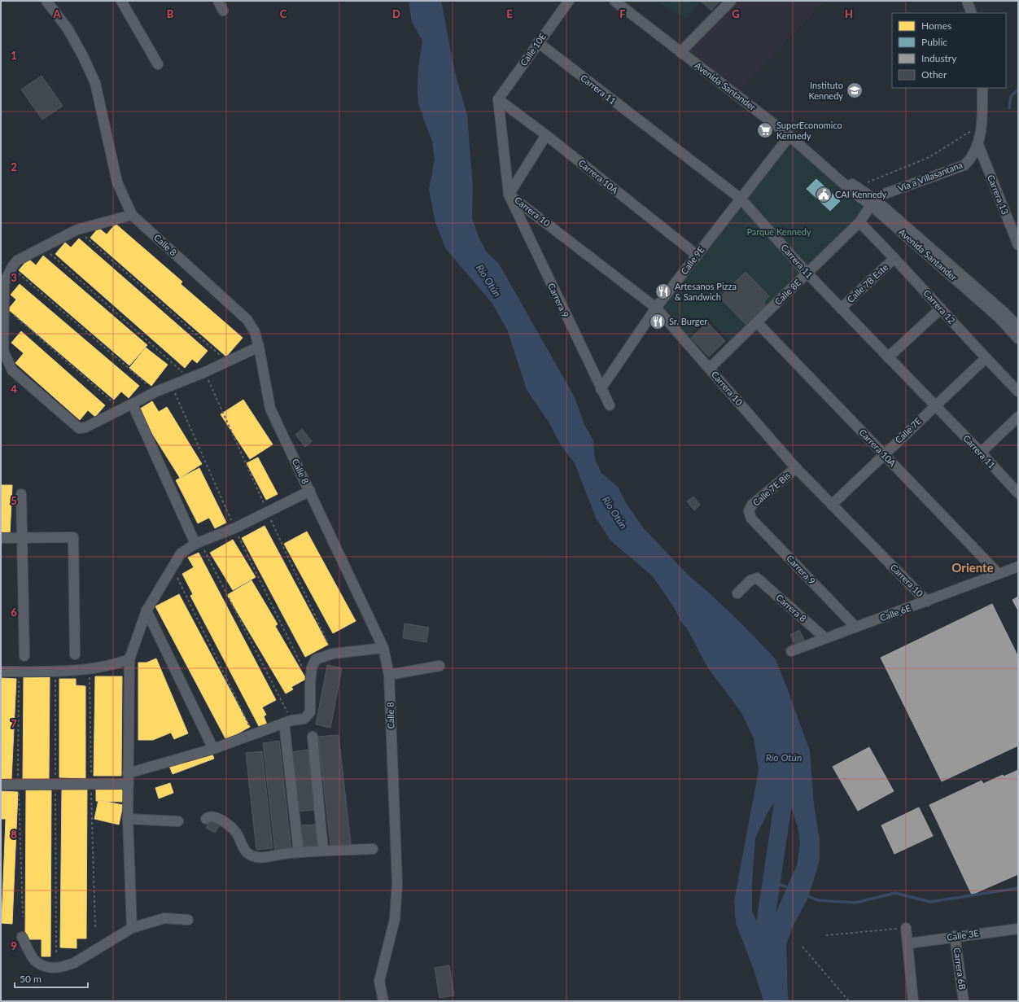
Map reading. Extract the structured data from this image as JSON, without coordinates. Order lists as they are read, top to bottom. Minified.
{"streets":{"street":["Calle 10E","Avenida Santander","Carrera 11","Carrera 10A","Vía a Villasantana","Carrera 13","Carrera 10","Calle 8","Calle 9E","Calle 7B Este","Calle 8E","Carrera 9","Carrera 12","Calle 7E","Calle 7E Bis","Carrera 8","Calle 6E","Calle 3E","Carrera 6B"]},"crossings":[["Calle 10E","Carrera 11"],["Calle 10E","Carrera 10A"],["Calle 10E","Carrera 9"],["Avenida Santander","Vía a Villasantana"],["Avenida Santander","Calle 9E"],["Avenida Santander","Calle 8E"],["Carrera 11","Calle 9E"],["Carrera 11","Calle 7B Este"],["Carrera 11","Calle 8E"],["Carrera 11","Calle 7E"],["Carrera 10A","Calle 9E"],["Carrera 10A","Calle 8E"],["Carrera 10A","Carrera 9"],["Carrera 10A","Calle 7E"],["Carrera 10A","Calle 6E"],["Vía a Villasantana","Carrera 13"],["Vía a Villasantana","Calle 8E"],["Carrera 10","Calle 9E"],["Carrera 10","Calle 8E"],["Carrera 10","Carrera 9"],["Carrera 10","Calle 7E"],["Carrera 10","Calle 7E Bis"],["Carrera 10","Calle 6E"],["Calle 9E","Carrera 9"],["Calle 7B Este","Carrera 12"],["Calle 8E","Carrera 12"],["Carrera 9","Calle 7E Bis"],["Carrera 9","Calle 6E"],["Carrera 12","Calle 7E"],["Carrera 8","Calle 6E"],["Calle 3E","Carrera 6B"]],"districts":["Oriente"],"water":["Río Otún"],"parks":["Parque Kennedy"],"places":{"school or university":["Instituto Kennedy"],"supermarket":["SuperEconomico Kennedy"],"public building":["CAI Kennedy"],"restaurant":["Artesanos Pizza & Sandwich","Sr. Burger"]},"legend":["Homes","Public","Industry","Other"],"scale_bar":"50 m","grid":{"columns":["A","B","C","D","E","F","G","H"],"rows":["1","2","3","4","5","6","7","8","9"]}}
